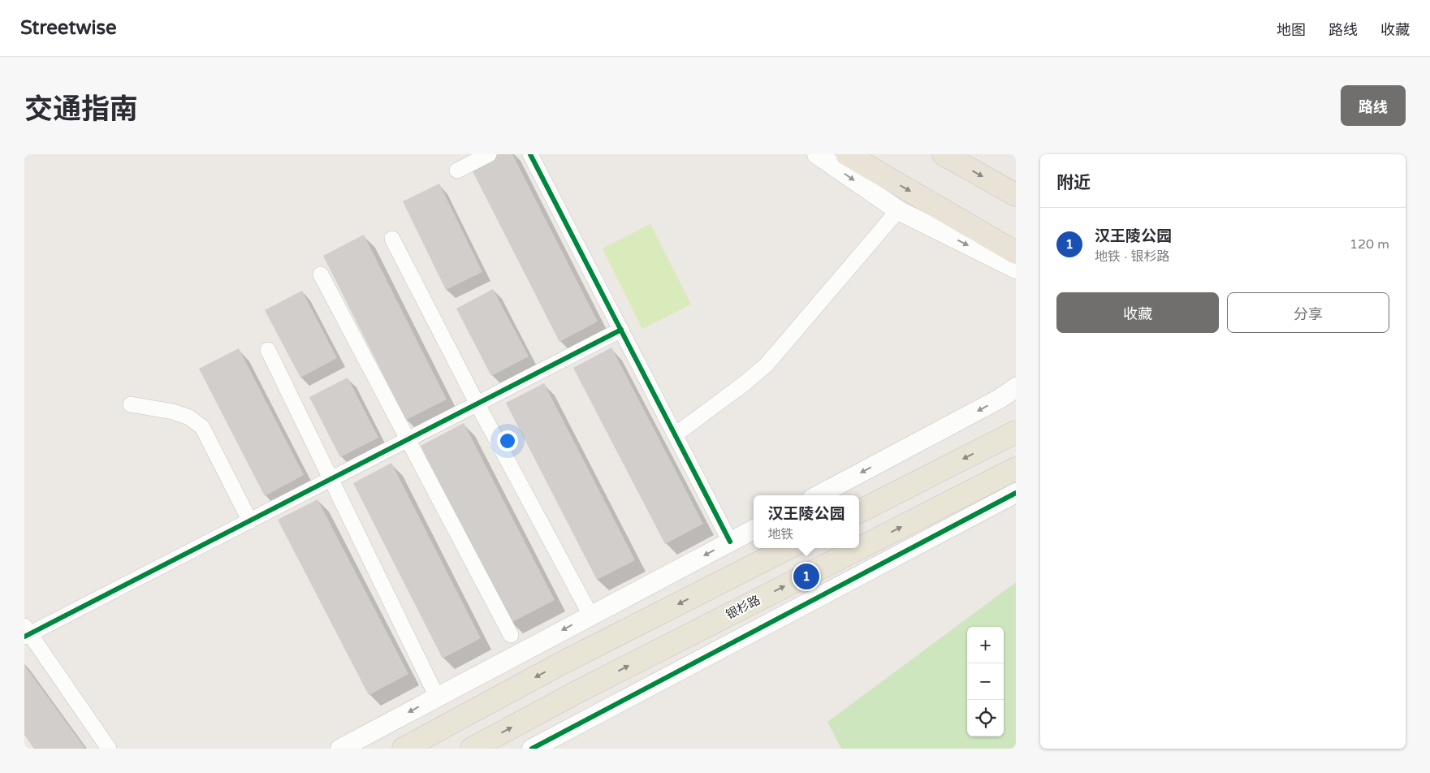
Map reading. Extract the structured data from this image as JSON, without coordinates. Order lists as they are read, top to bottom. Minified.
{"streets":{"main road":["银杉路"]},"page":{"header":"Streetwise","nav":["地图","路线","收藏"],"title":"交通指南","buttons":["路线",["收藏","分享"]],"heading":"附近","list":[{"mark":"1","name":"汉王陵公园","note":"地铁 · 银杉路","value":"120 m"}],"popup":["汉王陵公园","地铁"],"pins":"1","map_buttons":["+","−"]}}
